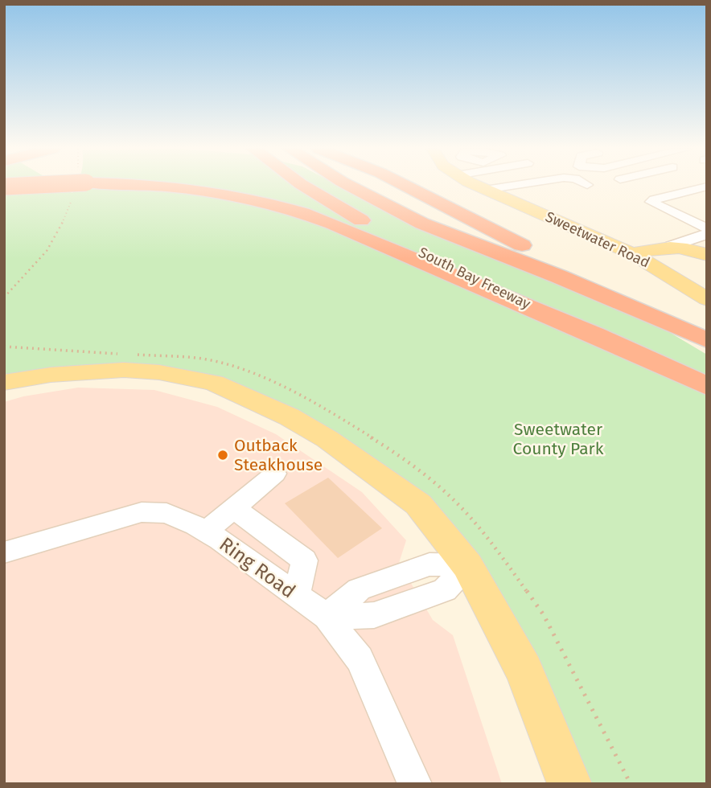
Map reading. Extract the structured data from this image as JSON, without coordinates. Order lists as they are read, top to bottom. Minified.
{"streets":{"highway":["South Bay Freeway"],"main road":["Sweetwater Road"],"street":["Ring Road"]},"parks":["Sweetwater County Park"],"places":["Outback Steakhouse"]}
